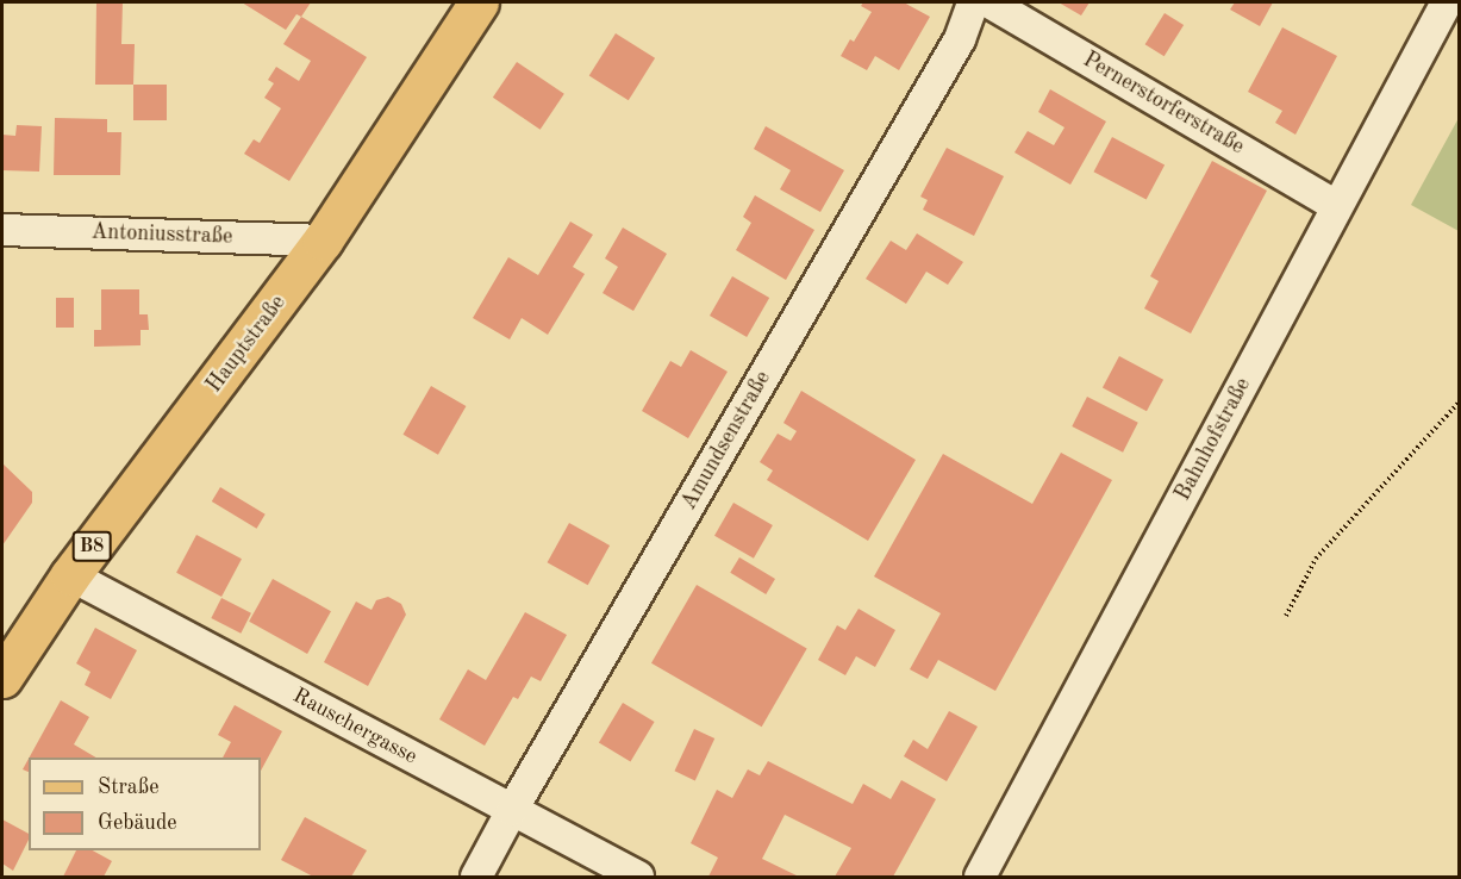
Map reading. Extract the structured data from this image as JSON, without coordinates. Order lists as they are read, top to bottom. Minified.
{"streets":{"main road":["Hauptstraße","B8"],"street":["Pernerstorferstraße","Antoniusstraße","Bahnhofstraße","Amundsenstraße","Rauschergasse"]},"crossings":[["Pernerstorferstraße","Bahnhofstraße"],["Antoniusstraße","Hauptstraße"],["Hauptstraße","Rauschergasse"],["Amundsenstraße","Rauschergasse"]],"legend":["Straße","Gebäude"]}
